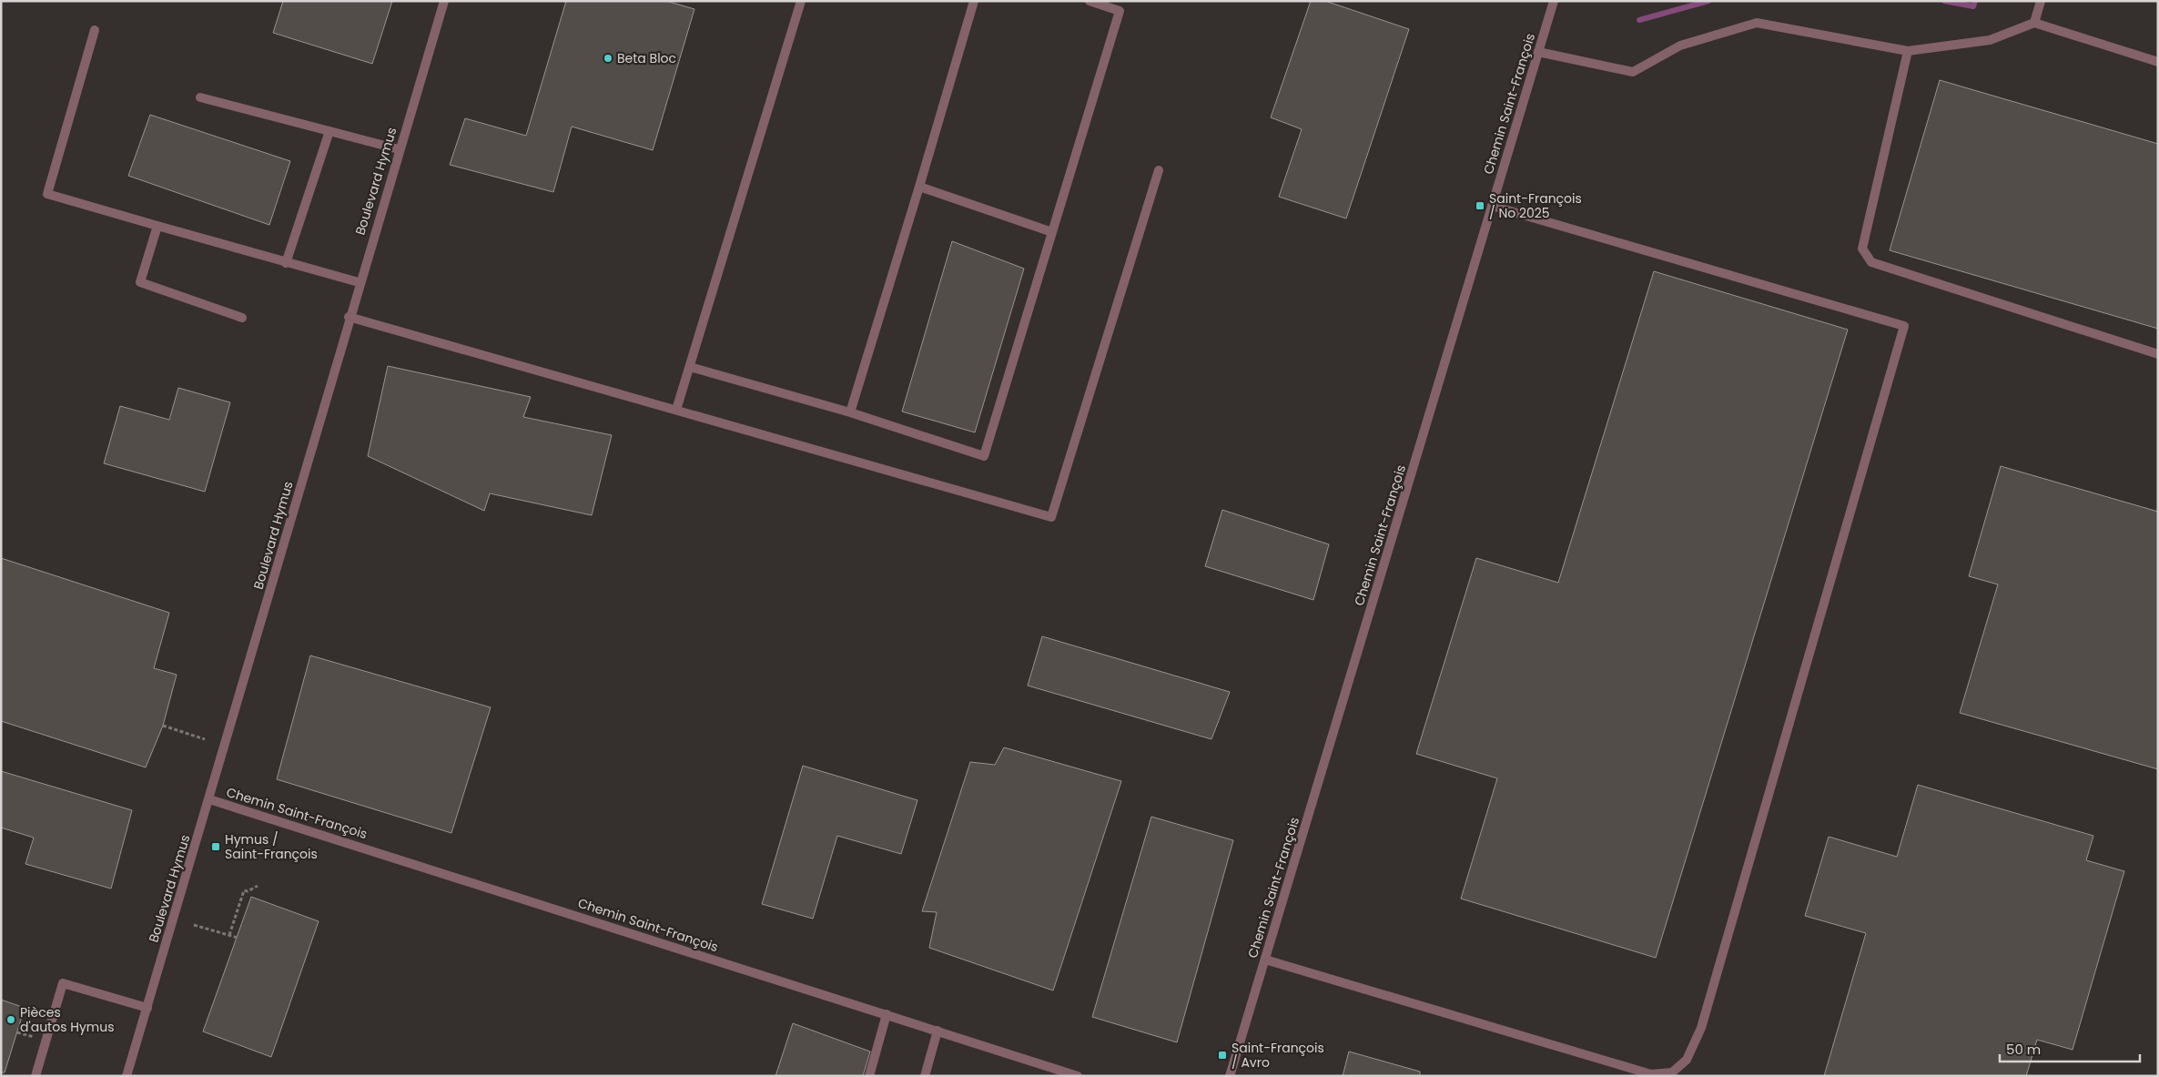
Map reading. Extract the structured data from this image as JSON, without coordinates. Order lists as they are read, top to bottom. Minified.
{"streets":{"street":["Chemin Saint-François","Boulevard Hymus"]},"crossings":[["Chemin Saint-François","Boulevard Hymus"]],"places":{"other":["Beta Bloc","Pièces d'autos Hymus"],"transit":["Saint-François / No 2025","Hymus / Saint-François","Saint-François / Avro"]},"scale_bar":"50 m"}
